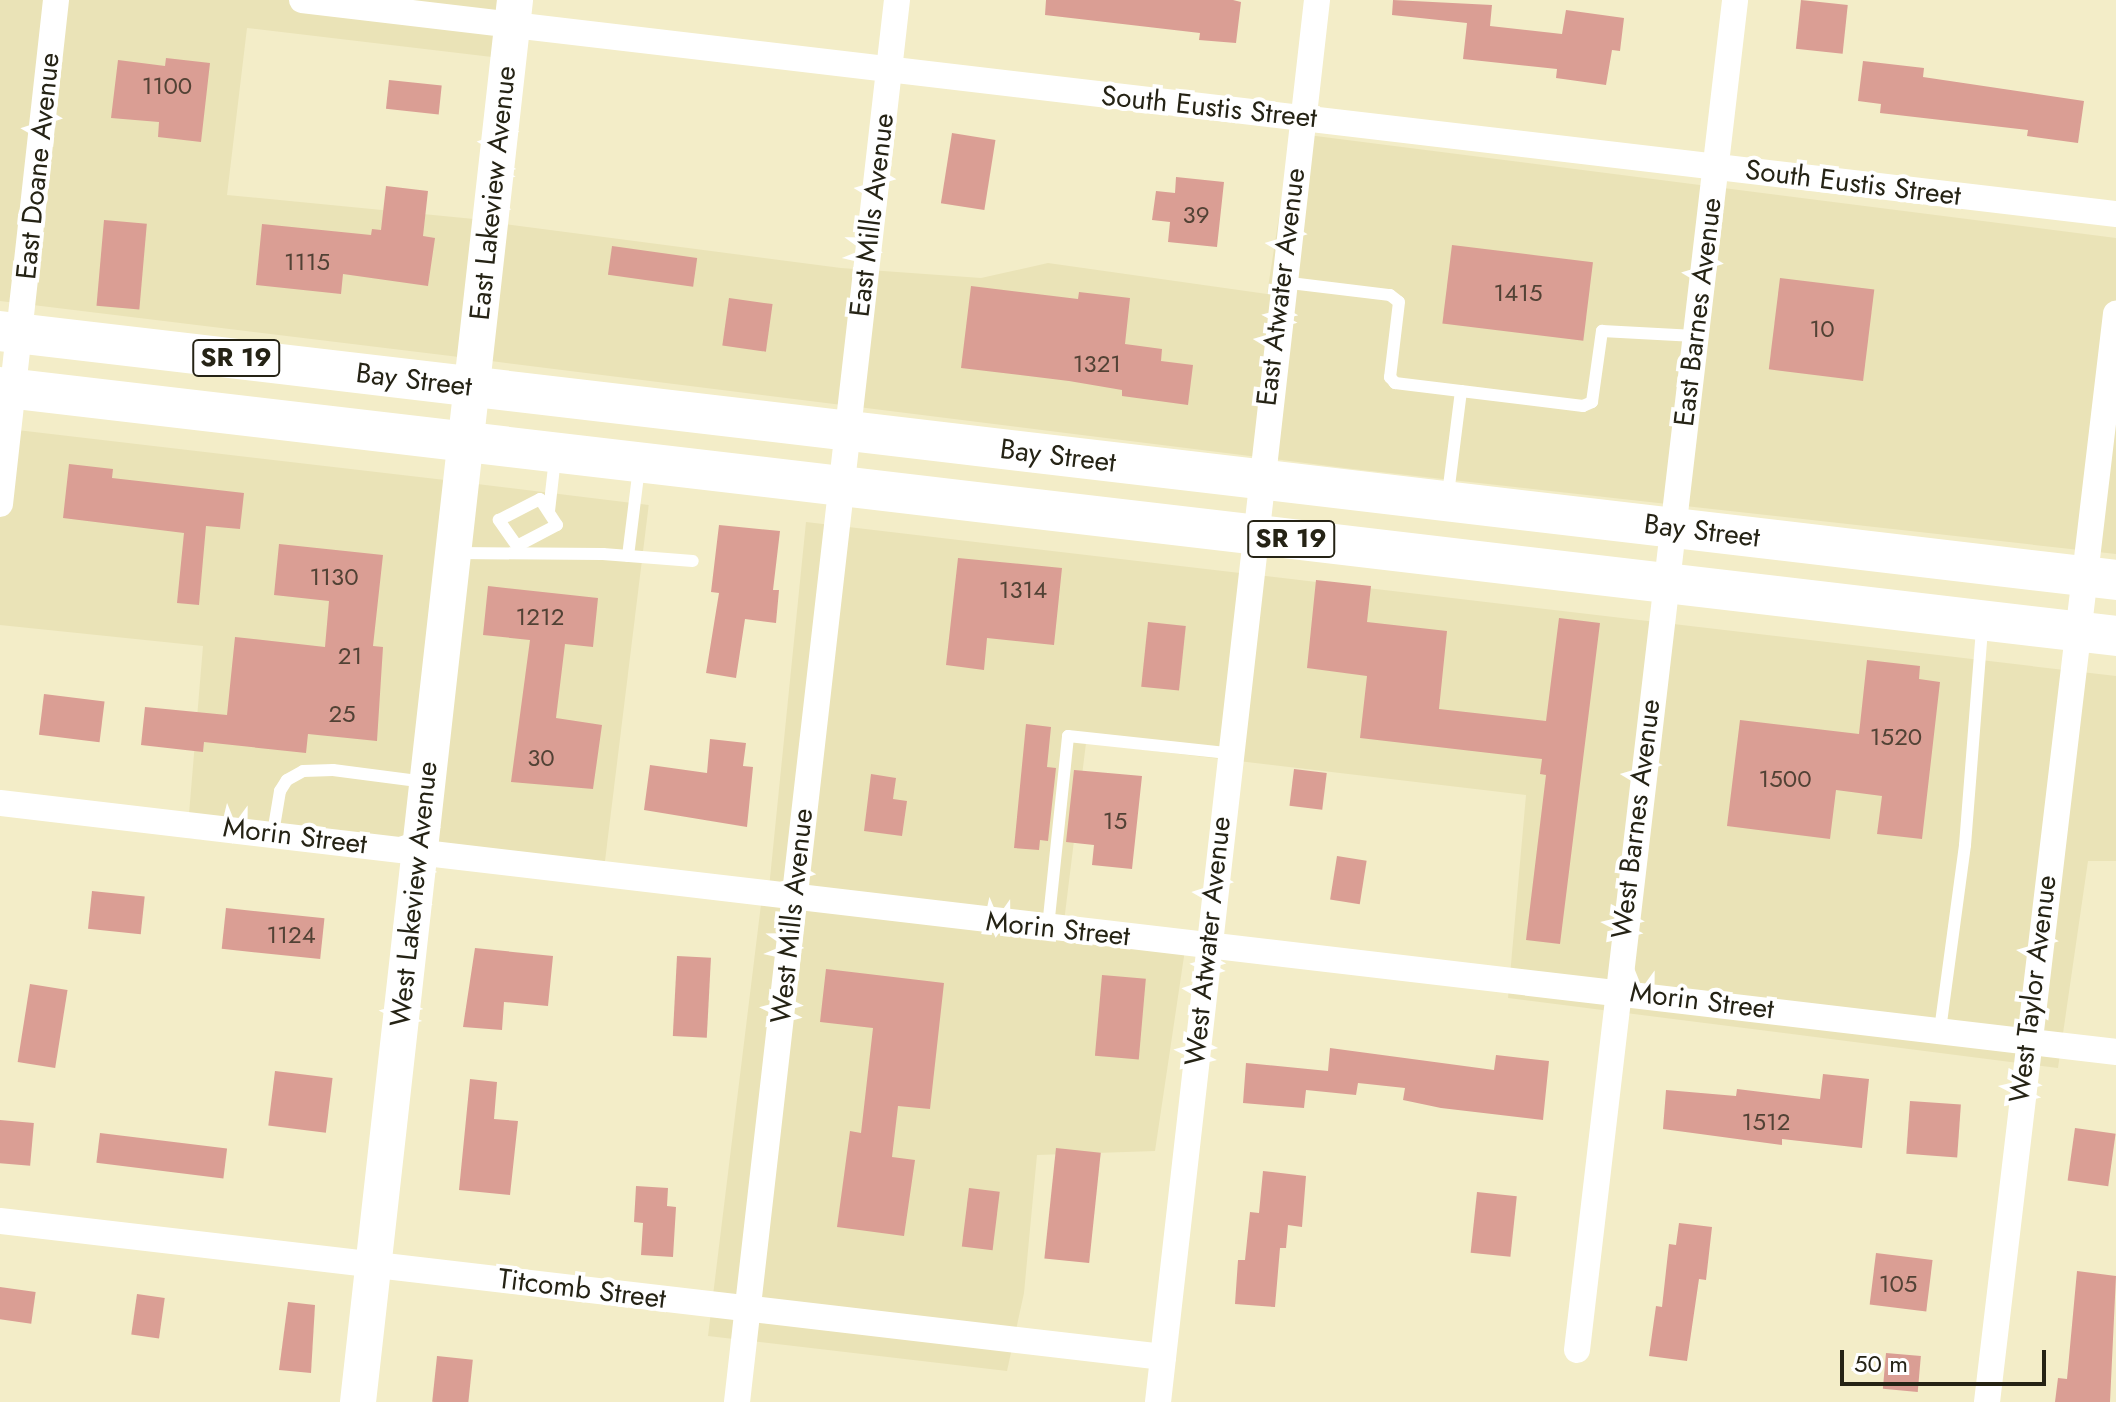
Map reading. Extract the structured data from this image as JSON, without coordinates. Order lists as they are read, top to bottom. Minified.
{"streets":{"main road":["SR 19","Bay Street"],"street":["South Eustis Street","East Doane Avenue","East Lakeview Avenue","East Mills Avenue","East Atwater Avenue","East Barnes Avenue","West Barnes Avenue","Morin Street","West Lakeview Avenue","West Mills Avenue","West Atwater Avenue","West Taylor Avenue","Titcomb Street"]},"crossings":[["South Eustis Street","East Lakeview Avenue"],["South Eustis Street","East Mills Avenue"],["South Eustis Street","East Atwater Avenue"],["South Eustis Street","East Barnes Avenue"],["East Doane Avenue","Bay Street"],["East Lakeview Avenue","Bay Street"],["East Lakeview Avenue","West Lakeview Avenue"],["East Mills Avenue","Bay Street"],["East Mills Avenue","West Mills Avenue"],["East Atwater Avenue","Bay Street"],["East Atwater Avenue","West Atwater Avenue"],["East Barnes Avenue","Bay Street"],["East Barnes Avenue","West Barnes Avenue"],["Bay Street","West Barnes Avenue"],["Bay Street","West Lakeview Avenue"],["Bay Street","West Mills Avenue"],["Bay Street","West Atwater Avenue"],["Bay Street","West Taylor Avenue"],["West Barnes Avenue","Morin Street"],["Morin Street","West Lakeview Avenue"],["Morin Street","West Mills Avenue"],["Morin Street","West Atwater Avenue"],["Morin Street","West Taylor Avenue"],["West Lakeview Avenue","Titcomb Street"],["West Mills Avenue","Titcomb Street"],["West Atwater Avenue","Titcomb Street"]],"house_numbers":["1100","39","1115","1415","10","1321","1130","1314","1212","21","25","1520","30","1500","15","1124","1512","105"],"scale_bar":"50 m"}
